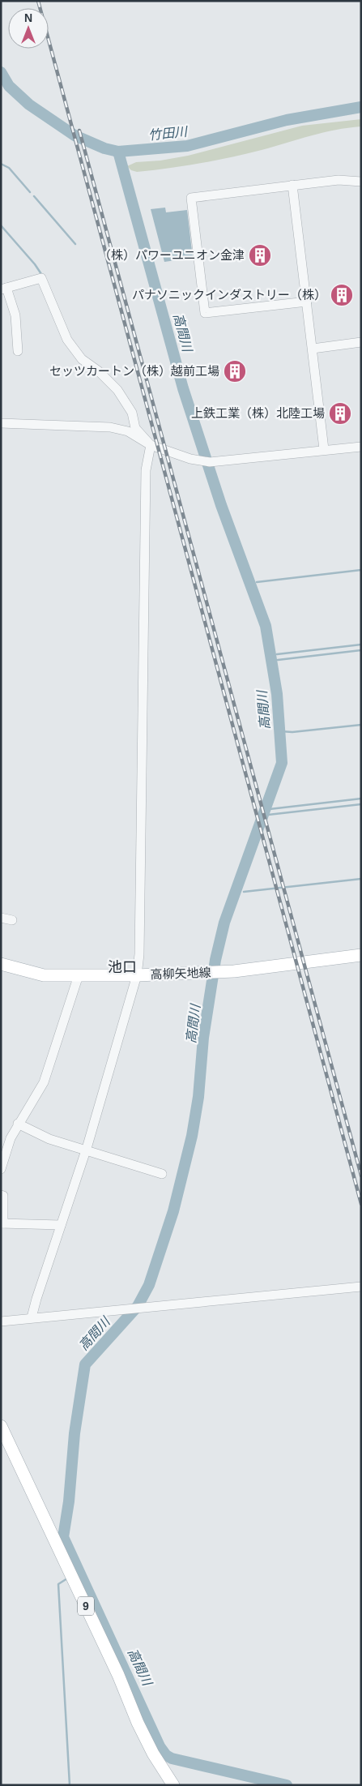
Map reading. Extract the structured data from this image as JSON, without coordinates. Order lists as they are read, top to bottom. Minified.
{"streets":{"main road":["高柳矢地線","9"]},"districts":["池口"],"water":["竹田川","高間川"],"places":{"building":["（株）パワーユニオン金津","パナソニックインダストリー（株）","セッツカートン（株）越前工場","上鉄工業（株）北陸工場"]},"north":"top"}
